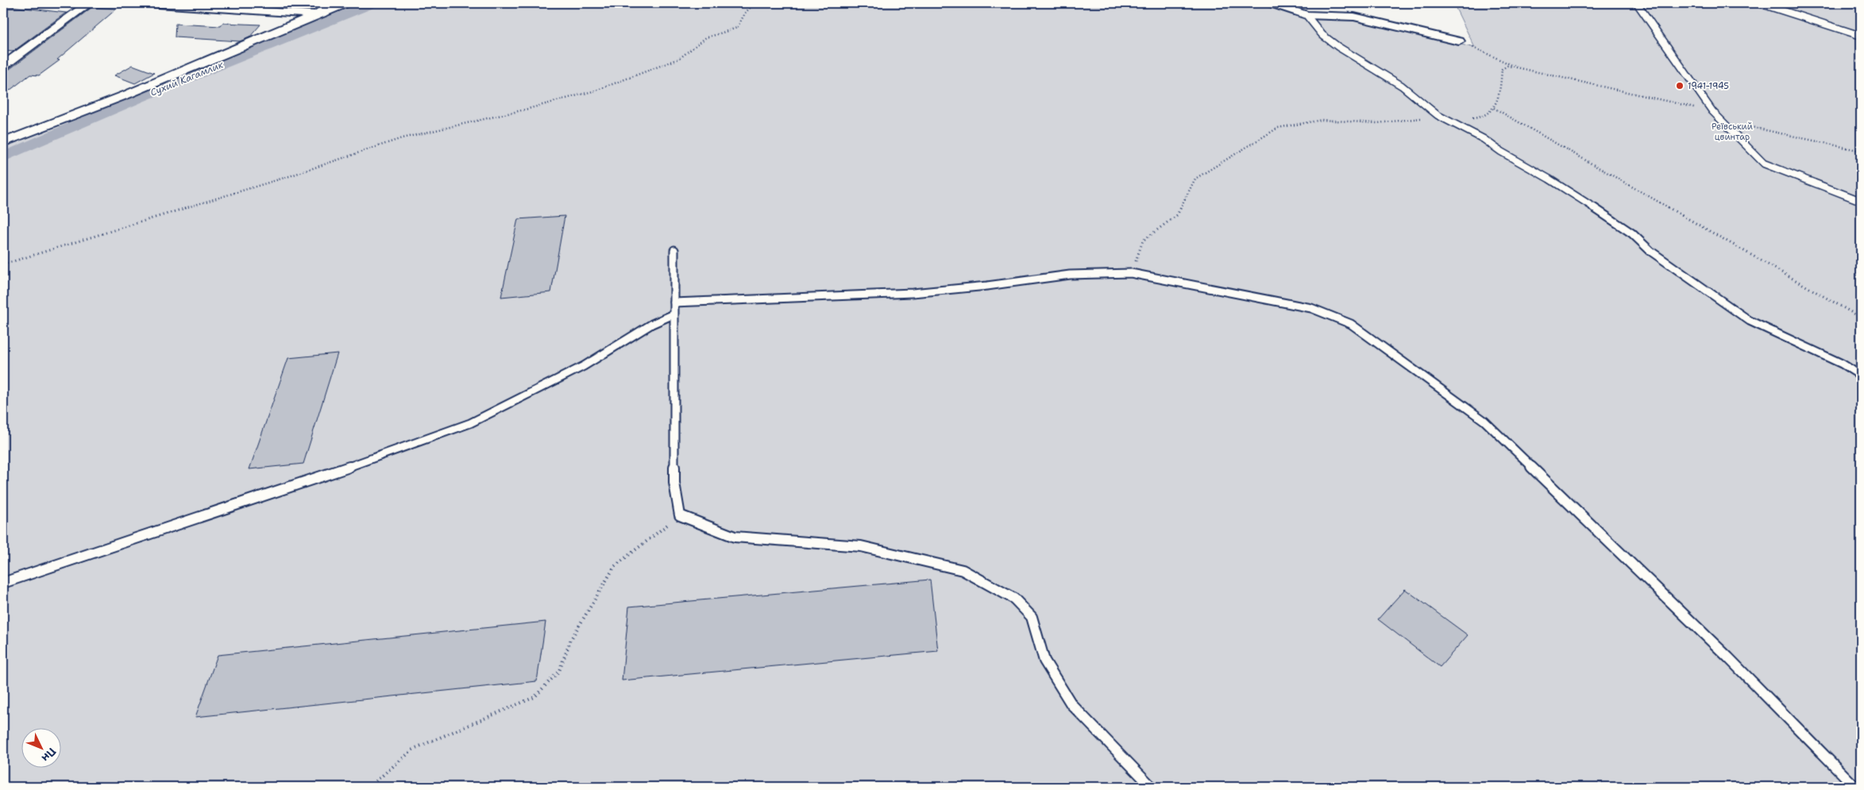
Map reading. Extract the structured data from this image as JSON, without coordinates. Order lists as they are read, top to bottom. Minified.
{"water":["Сухий Кагамлик"],"parks":["Реївський цвинтар"],"places":["1941-1945"],"north":"bottom right"}
